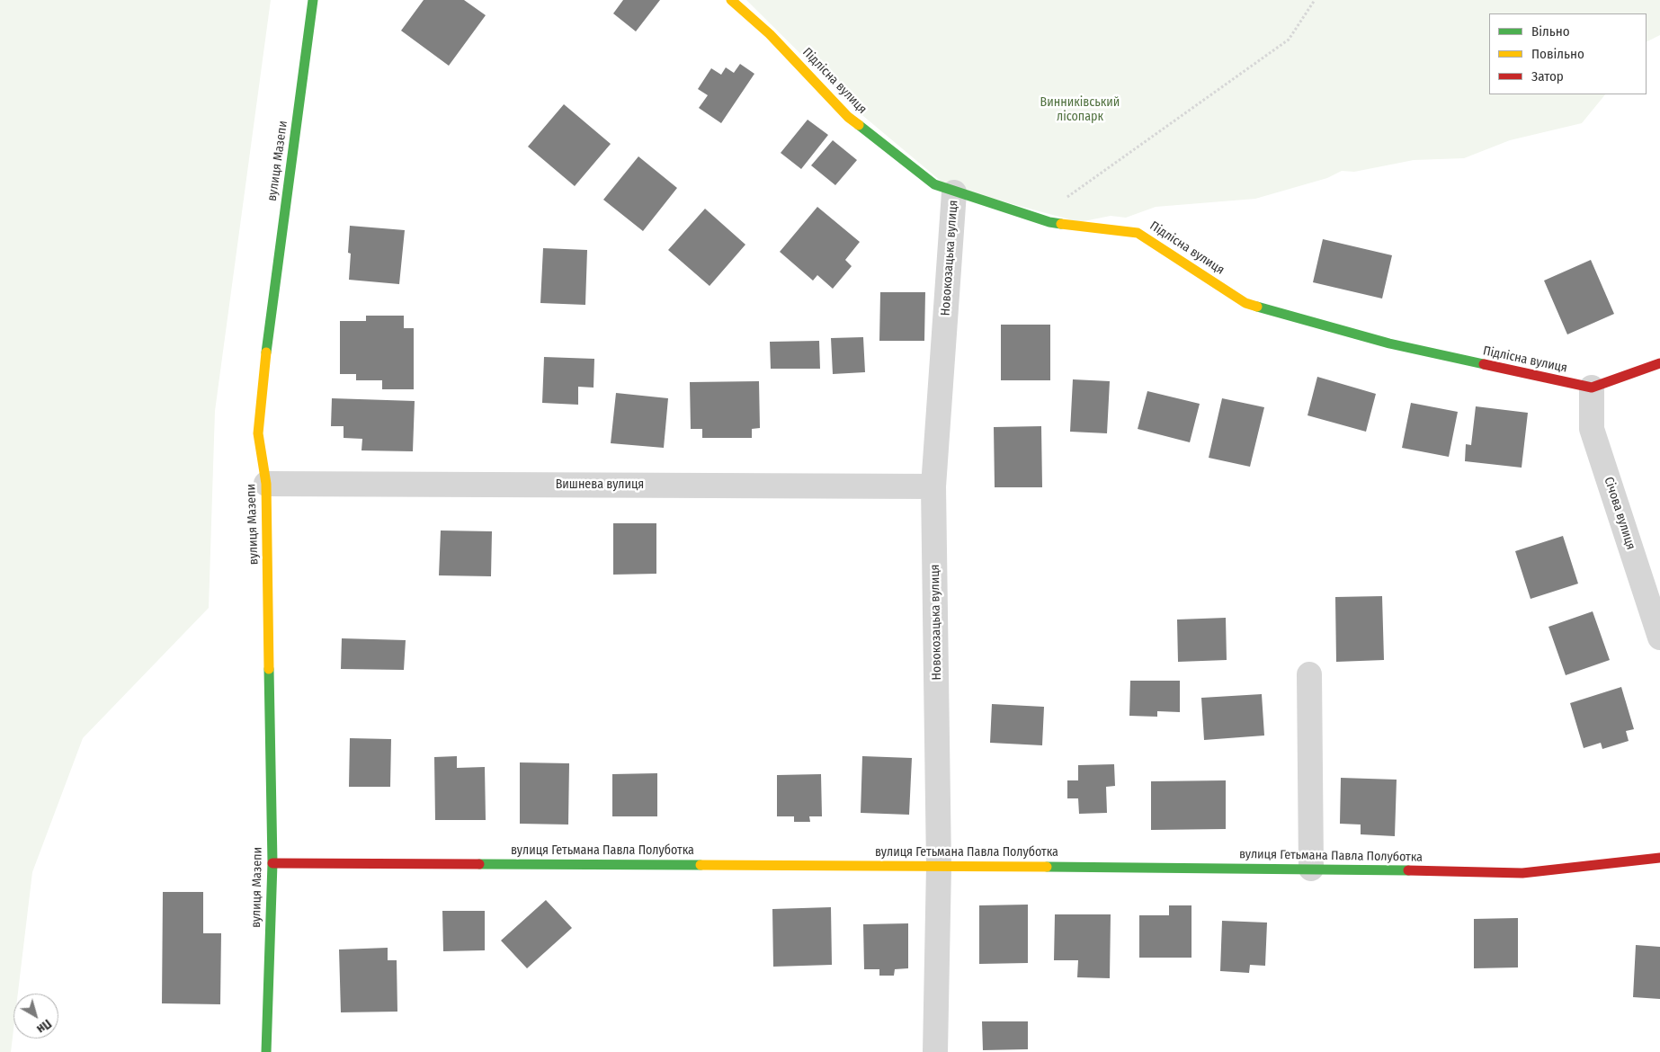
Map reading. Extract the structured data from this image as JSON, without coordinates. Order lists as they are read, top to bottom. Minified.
{"streets":{"street":["Підлісна вулиця","вулиця Мазепи","Новокозацька вулиця","Вишнева вулиця","Січова вулиця","вулиця Гетьмана Павла Полуботка"]},"crossings":[["Підлісна вулиця","Новокозацька вулиця"],["Підлісна вулиця","Січова вулиця"],["вулиця Мазепи","Вишнева вулиця"],["вулиця Мазепи","вулиця Гетьмана Павла Полуботка"],["Новокозацька вулиця","Вишнева вулиця"],["Новокозацька вулиця","вулиця Гетьмана Павла Полуботка"]],"parks":["Винниківський лісопарк"],"legend":["Вільно","Повільно","Затор"],"north":"bottom right"}
